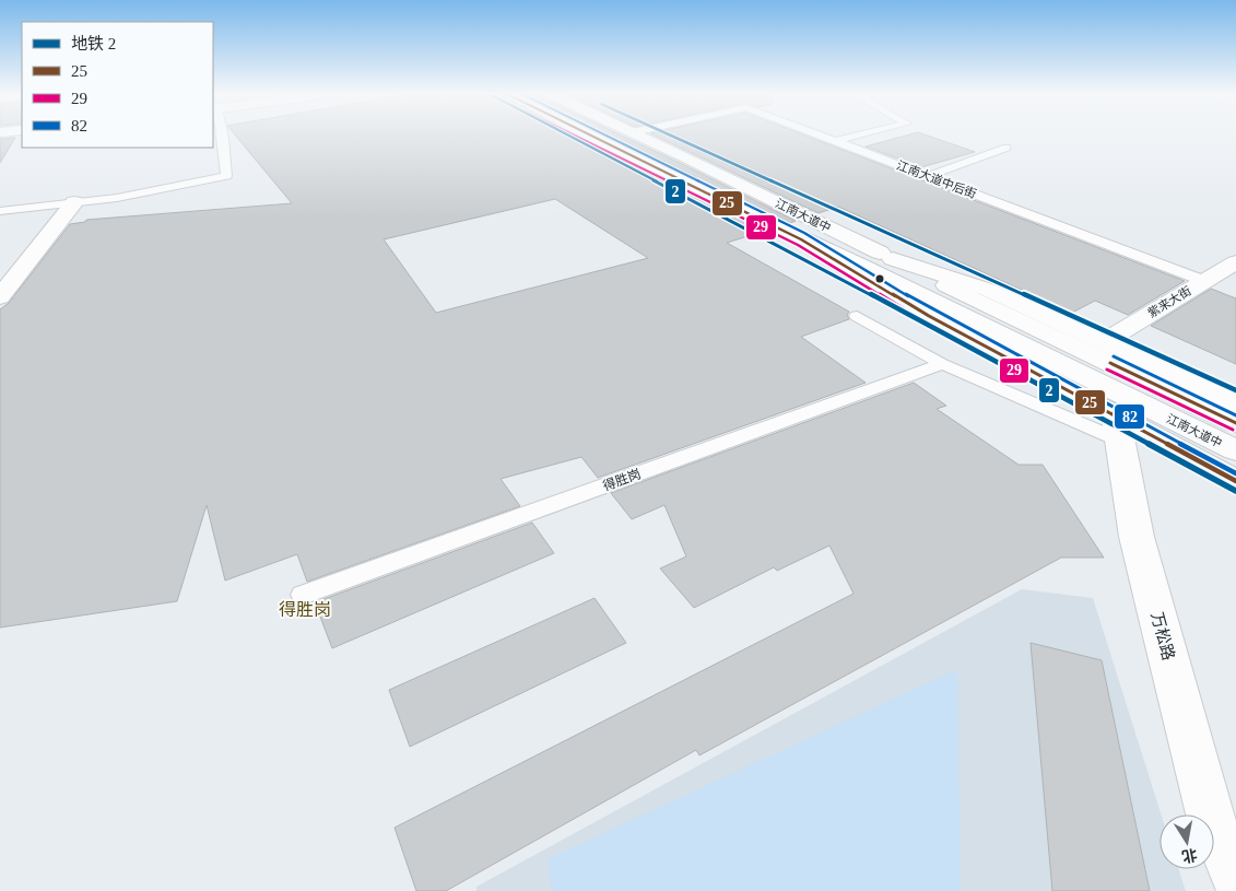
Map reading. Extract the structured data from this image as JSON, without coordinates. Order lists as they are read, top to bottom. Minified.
{"streets":{"street":["江南大道中","紫来大街","万松路"],"lane":["江南大道中后街","得胜岗"]},"crossings":[["江南大道中后街","紫来大街"],["江南大道中","万松路"]],"districts":["得胜岗"],"lines":["metro line 2","transit line 25","transit line 29","transit line 82"],"legend":["地铁 2","25","29","82"],"north":"bottom"}
